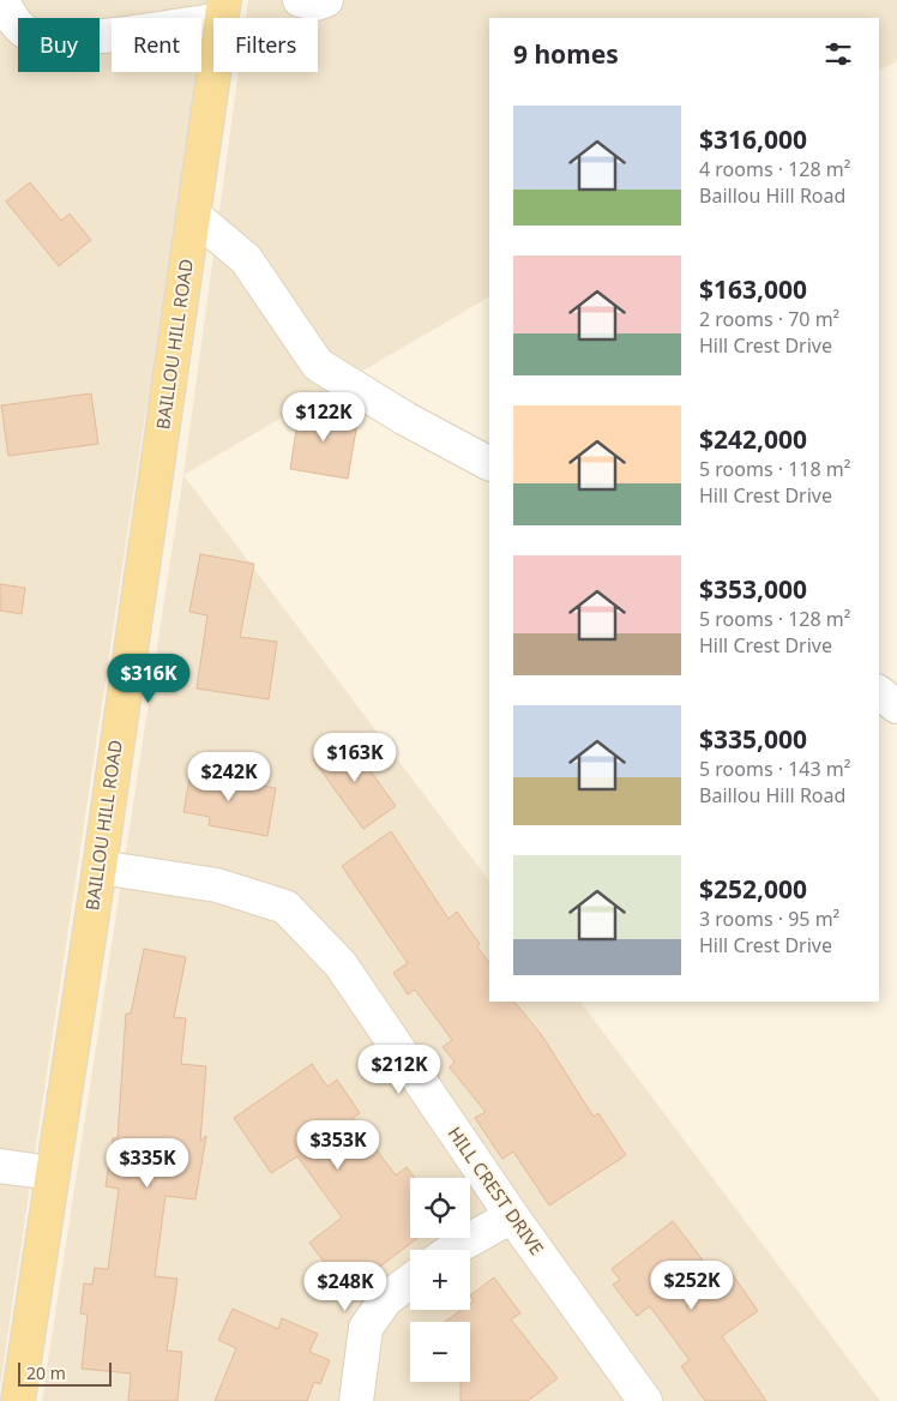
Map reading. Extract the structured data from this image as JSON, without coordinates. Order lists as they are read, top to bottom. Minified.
{"streets":{"main road":["BAILLOU HILL ROAD"],"street":["HILL CREST DRIVE"]},"crossings":[["BAILLOU HILL ROAD","HILL CREST DRIVE"]],"scale_bar":"20 m","page":{"chip":["Buy","Rent","Filters"],"heading":"9 homes","list":[{"name":"$316,000","note":"4 rooms · 128 m² · Baillou Hill Road"},{"name":"$163,000","note":"2 rooms · 70 m² · Hill Crest Drive"},{"name":"$242,000","note":"5 rooms · 118 m² · Hill Crest Drive"},{"name":"$353,000","note":"5 rooms · 128 m² · Hill Crest Drive"},{"name":"$335,000","note":"5 rooms · 143 m² · Baillou Hill Road"},{"name":"$252,000","note":"3 rooms · 95 m² · Hill Crest Drive"}],"price":["$122K","$316K","$163K","$242K","$212K","$353K","$335K","$252K","$248K"],"map_buttons":["+","−"],"scale":"20 m"}}
